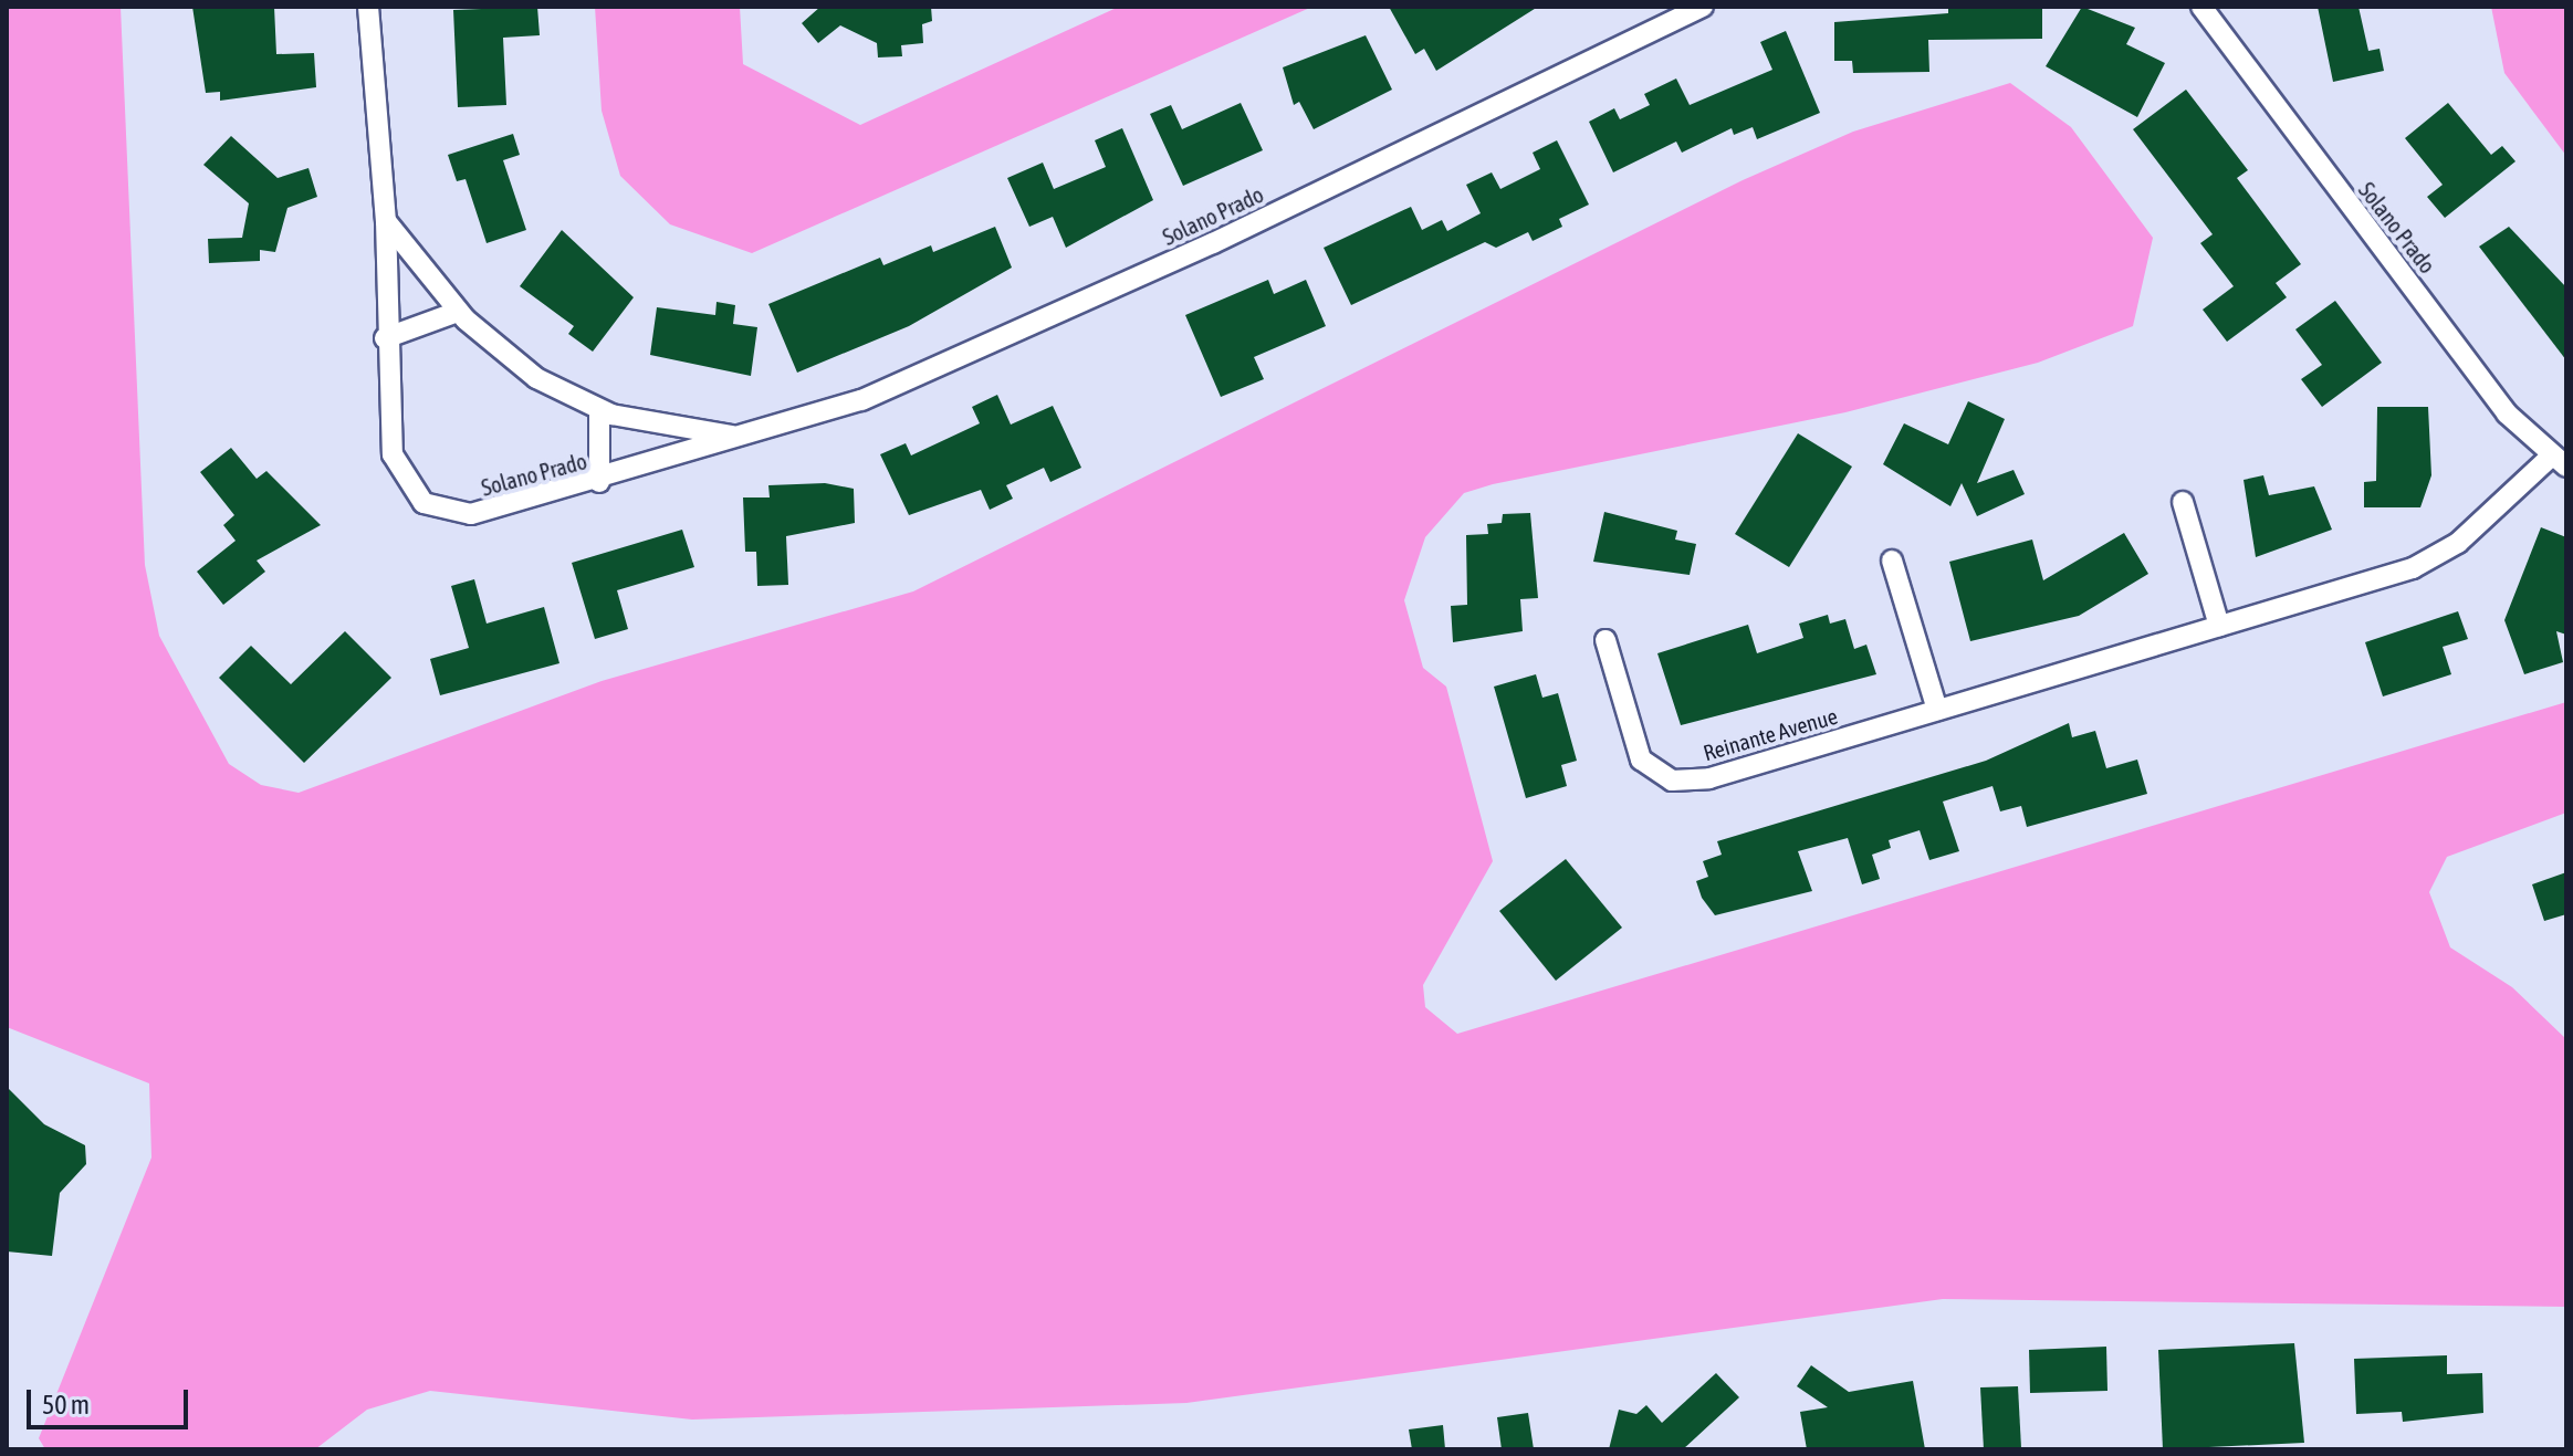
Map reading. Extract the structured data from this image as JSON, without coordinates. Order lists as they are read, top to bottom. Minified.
{"streets":{"street":["Solano Prado","Reinante Avenue"]},"crossings":[["Solano Prado","Reinante Avenue"]],"scale_bar":"50 m"}
